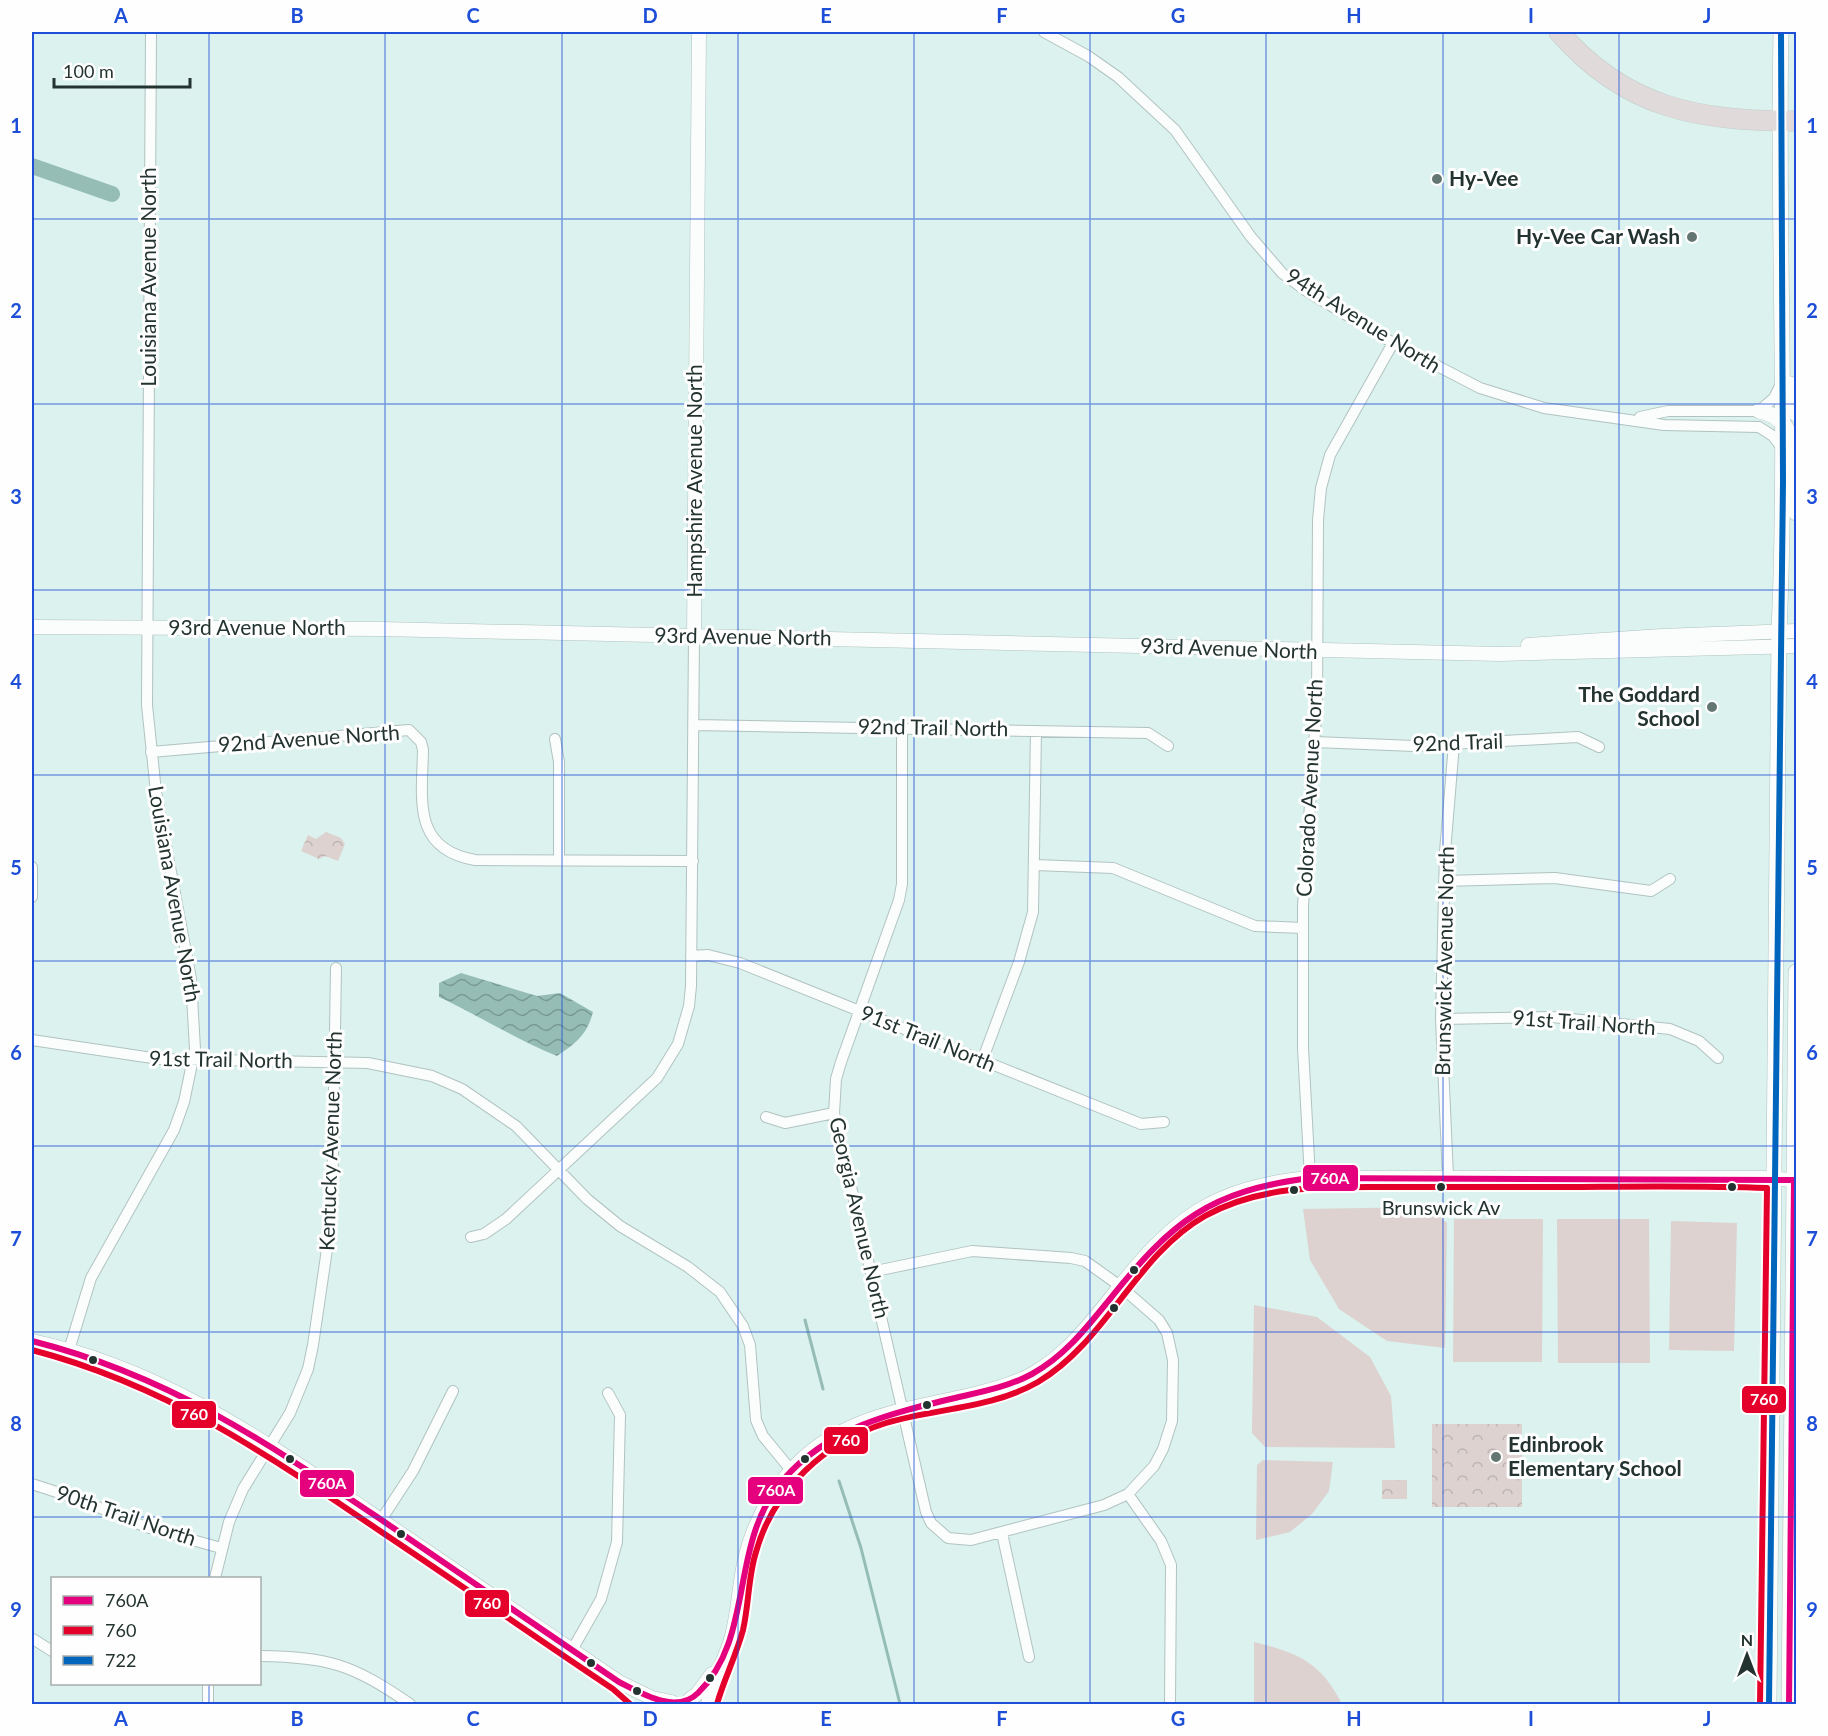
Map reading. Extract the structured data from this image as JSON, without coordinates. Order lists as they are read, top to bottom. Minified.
{"streets":{"street":["Louisiana Avenue North","94th Avenue North","Hampshire Avenue North","93rd Avenue North","92nd Trail North","92nd Avenue North","92nd Trail","Colorado Avenue North","Brunswick Avenue North","91st Trail North","Kentucky Avenue North","Georgia Avenue North","90th Trail North"]},"crossings":[["Louisiana Avenue North","93rd Avenue North"],["Louisiana Avenue North","92nd Avenue North"],["Louisiana Avenue North","91st Trail North"],["94th Avenue North","Colorado Avenue North"],["Hampshire Avenue North","93rd Avenue North"],["Hampshire Avenue North","92nd Trail North"],["Hampshire Avenue North","92nd Avenue North"],["Hampshire Avenue North","91st Trail North"],["93rd Avenue North","Colorado Avenue North"],["92nd Trail North","Georgia Avenue North"],["92nd Trail","Colorado Avenue North"],["92nd Trail","Brunswick Avenue North"],["Brunswick Avenue North","91st Trail North"],["91st Trail North","Kentucky Avenue North"],["91st Trail North","Georgia Avenue North"],["Kentucky Avenue North","90th Trail North"]],"places":["Hy-Vee","Hy-Vee Car Wash","The Goddard School","Brunswick Av","Edinbrook Elementary School"],"lines":["transit line 722","transit line 760A","transit line 760"],"legend":["760A","760","722"],"scale_bar":"100 m","north":"top","grid":{"columns":["A","B","C","D","E","F","G","H","I","J"],"rows":["1","2","3","4","5","6","7","8","9"]}}
